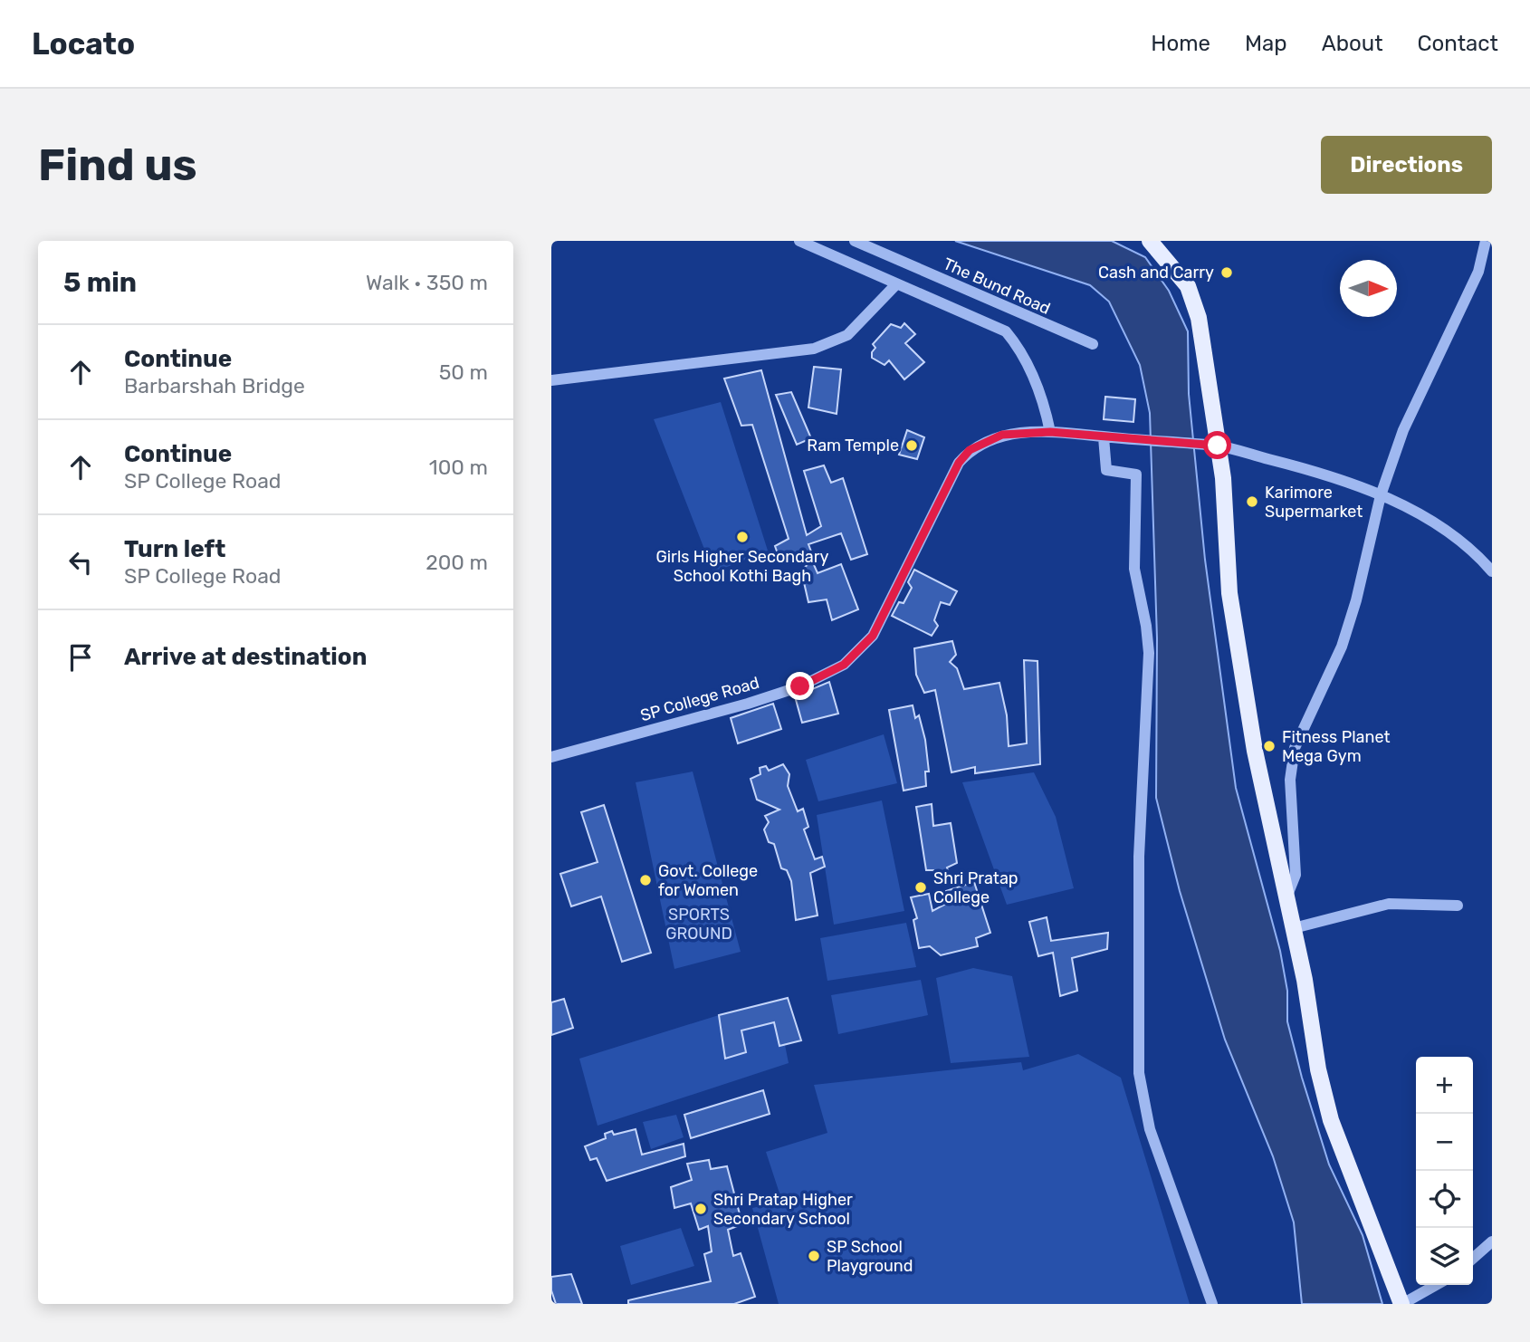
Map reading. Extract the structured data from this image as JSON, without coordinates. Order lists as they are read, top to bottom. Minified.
{"streets":{"street":["The Bund Road","SP College Road"]},"parks":["SPORTS GROUND"],"places":["Cash and Carry","Ram Temple","Karimore Supermarket","Girls Higher Secondary School Kothi Bagh","Fitness Planet Mega Gym","Govt. College for Women","Shri Pratap College","Shri Pratap Higher Secondary School","SP School Playground"],"north":"right","page":{"header":"Locato","nav":["Home","Map","About","Contact"],"buttons":"Directions","title":"Find us","heading":["5 min","Walk · 350 m"],"list":[["Continue","Barbarshah Bridge","50 m"],["Continue","SP College Road","100 m"],["Turn left","SP College Road","200 m"],"Arrive at destination"],"map_buttons":["+","−"]}}
